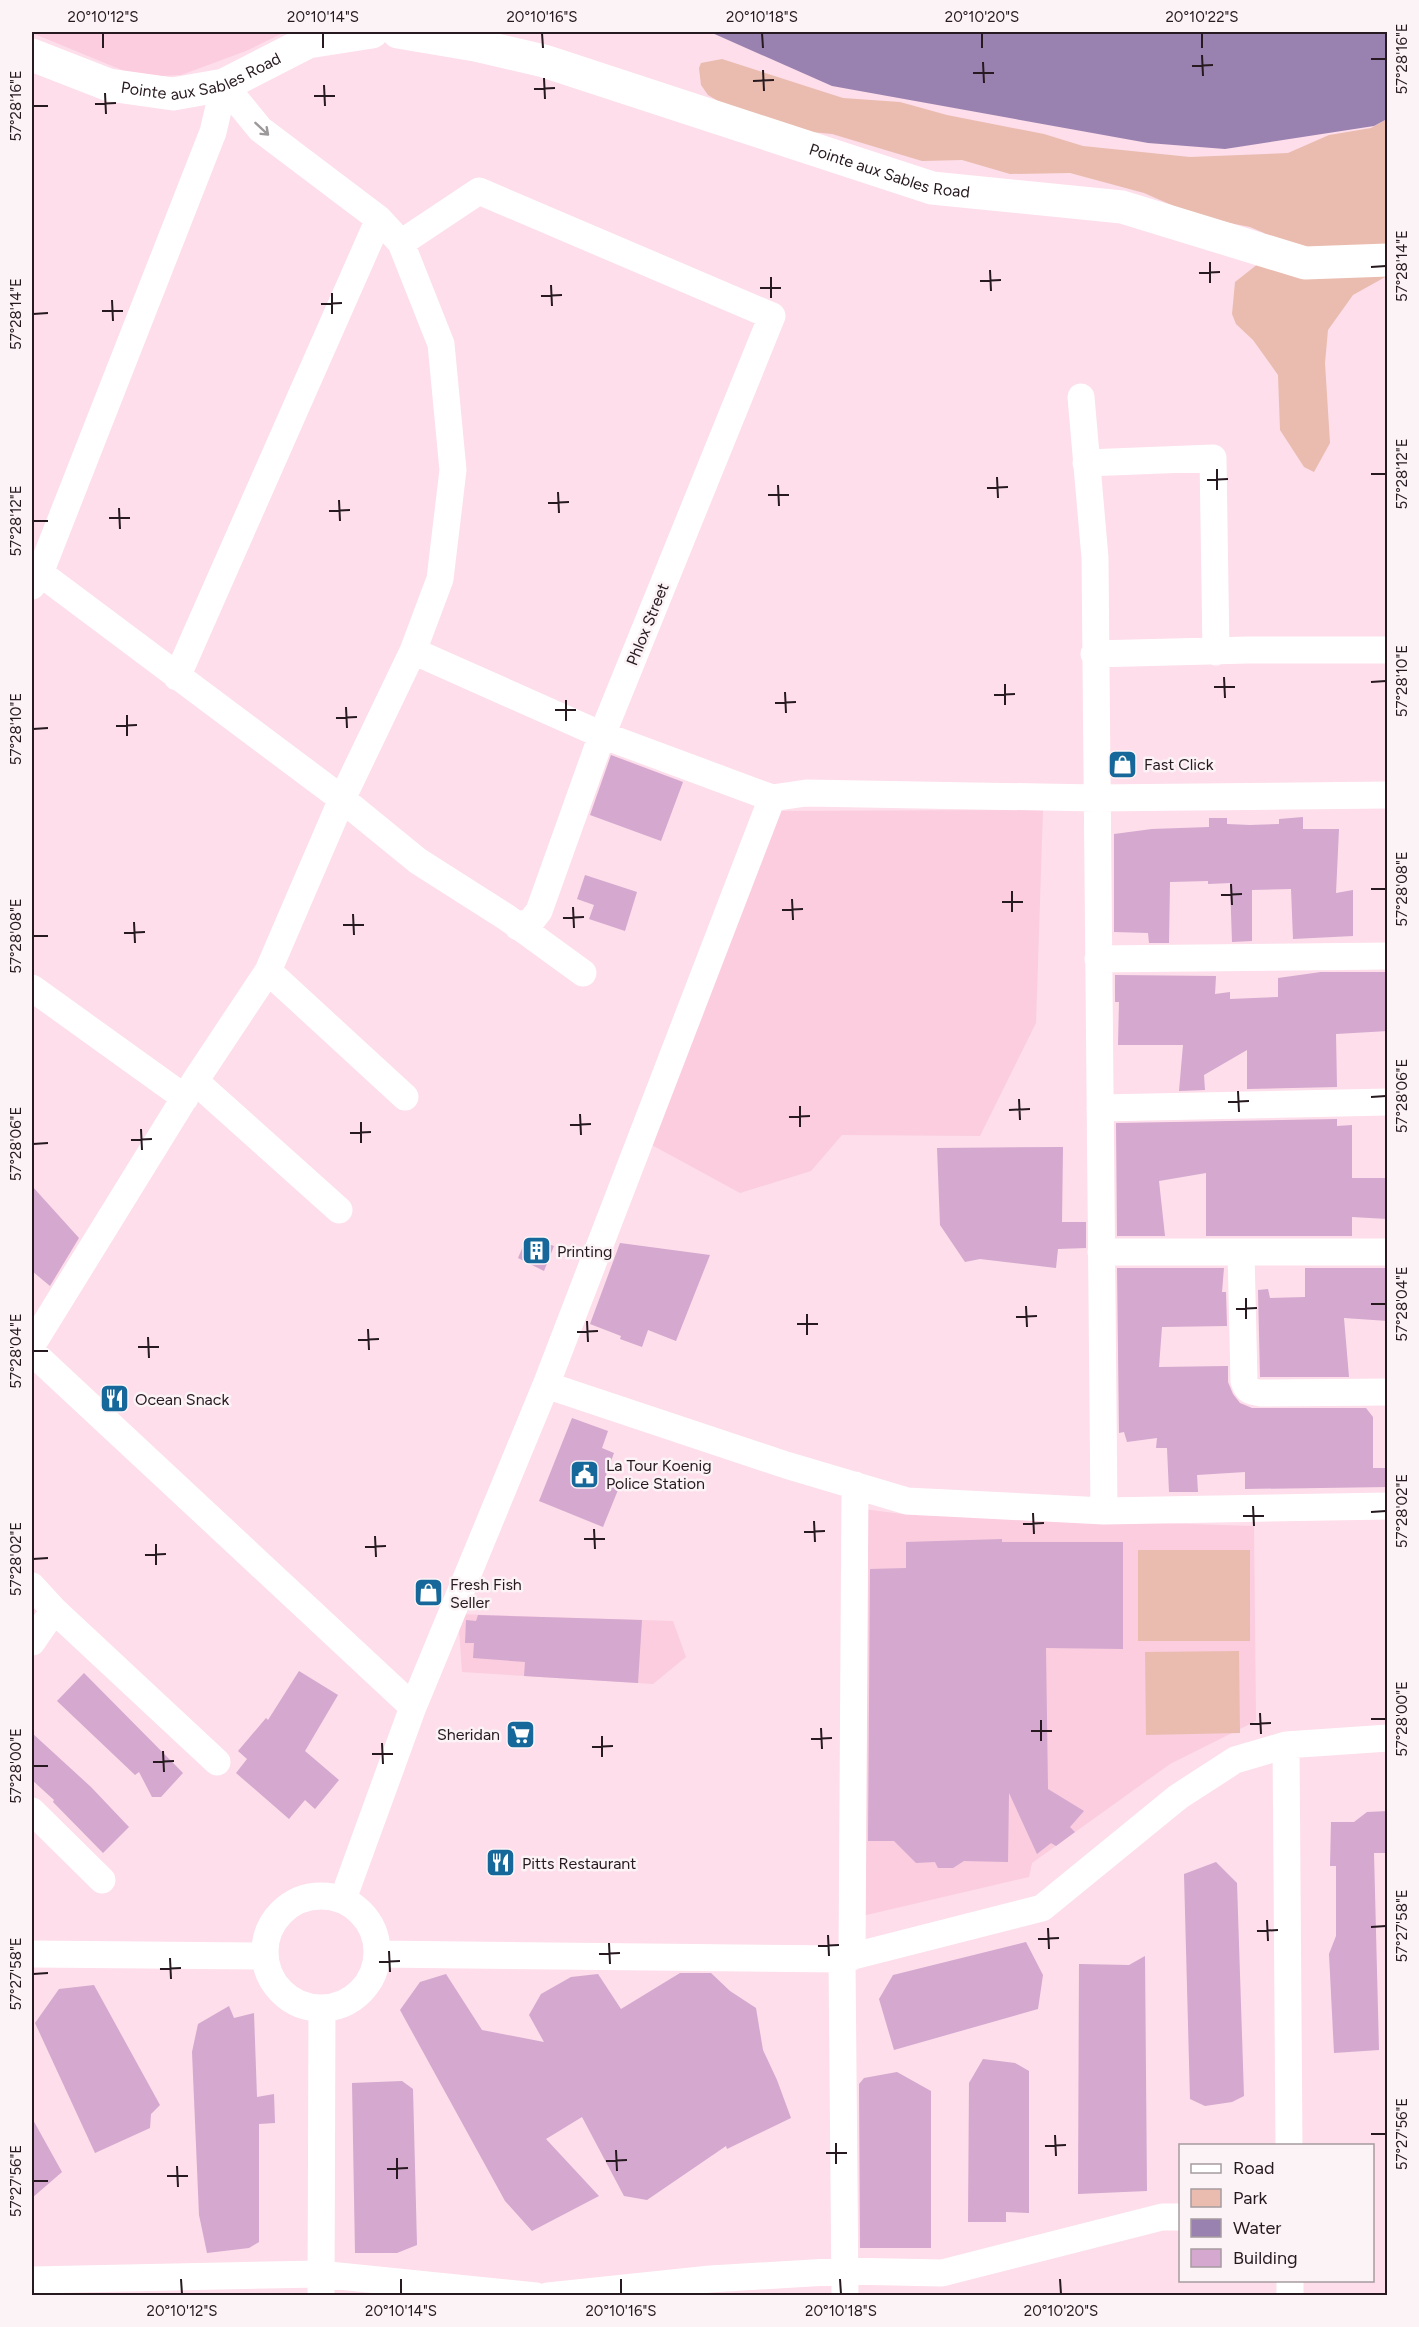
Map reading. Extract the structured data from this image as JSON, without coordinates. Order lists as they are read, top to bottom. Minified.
{"streets":{"main road":["Pointe aux Sables Road"],"street":["Phlox Street"]},"places":{"shop":["Fast Click","Fresh Fish Seller"],"building":["Printing"],"restaurant":["Ocean Snack","Pitts Restaurant"],"public building":["La Tour Koenig Police Station"],"supermarket":["Sheridan"]},"legend":["Road","Park","Water","Building"],"coordinates":["20°10'12\"S","20°10'14\"S","20°10'16\"S","20°10'18\"S","20°10'20\"S","20°10'22\"S","57°28'16\"E","57°28'14\"E","57°28'12\"E","57°28'10\"E","57°28'08\"E","57°28'06\"E","57°28'04\"E","57°28'02\"E","57°28'00\"E","57°27'58\"E","57°27'56\"E"]}
